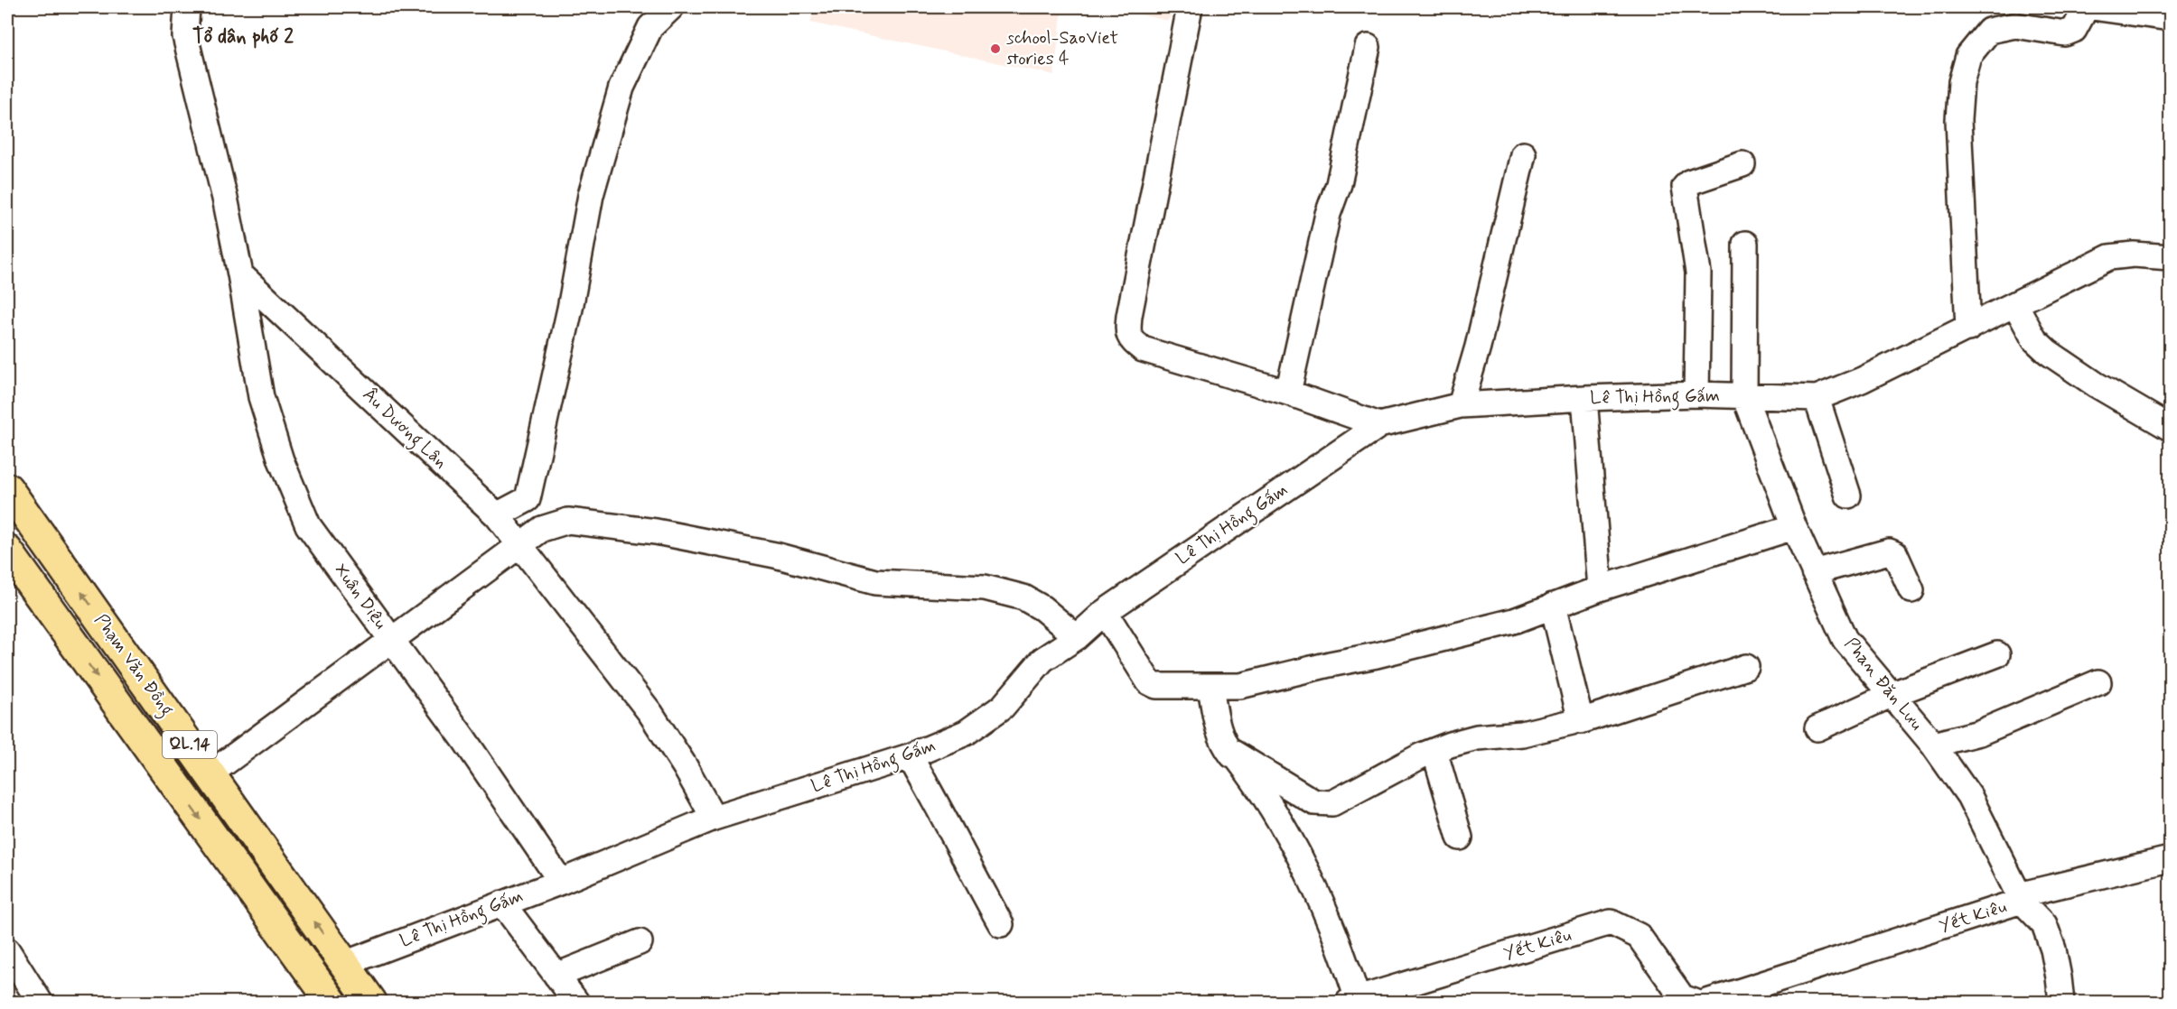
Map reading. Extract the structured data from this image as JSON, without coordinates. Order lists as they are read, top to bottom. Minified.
{"streets":{"main road":["Phạm Văn Đồng","QL.14"],"street":["Lê Thị Hồng Gấm","Âu Dương Lân","Xuân Diệu","Phan Đăn Lưu","Yết Kiêu"]},"crossings":[["Lê Thị Hồng Gấm","Âu Dương Lân"],["Lê Thị Hồng Gấm","Xuân Diệu"],["Lê Thị Hồng Gấm","Phạm Văn Đồng"],["Lê Thị Hồng Gấm","Phan Đăn Lưu"],["Âu Dương Lân","Xuân Diệu"],["Phan Đăn Lưu","Yết Kiêu"]],"districts":["Tổ dân phố 2"],"places":["school-SaoViet stories 4"]}
